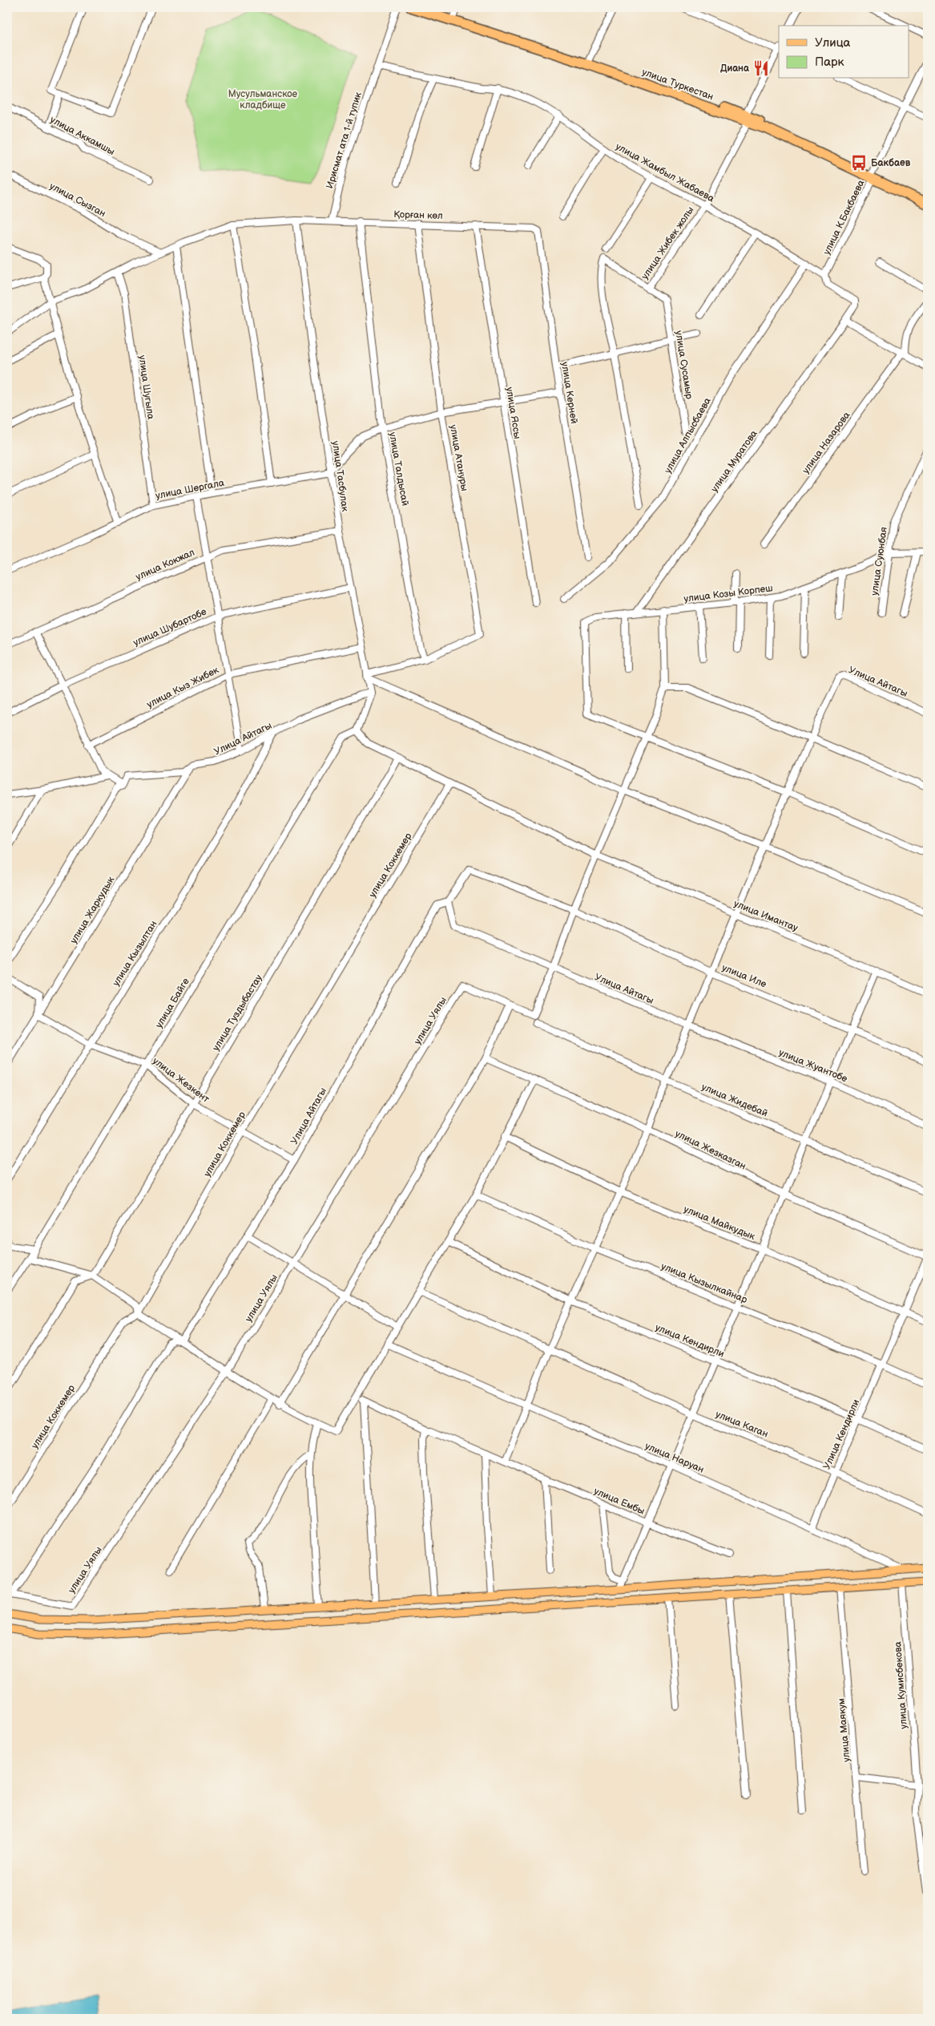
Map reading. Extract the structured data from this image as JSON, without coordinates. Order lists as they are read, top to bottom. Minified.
{"streets":{"highway":["улица Туркестан"],"street":["улица Аккамшы","Ирисмат ата 1-й тупик","улица Жамбыл Жабаева","улица Сызган","Қорған көл","улица К.Бакбаева","улица Жибек жолы","улица Сусамыр","улица Шугыла","улица Керней","улица Яссы","улица Алпысбаева","улица Назарова","улица Атануры","улица Муратова","улица Талдысай","улица Тасбулак","улица Шергала","улица Суюнбая","улица Кокжал","улица Козы Корпеш","улица Шубартобе","Улица Айтагы","улица Кыз Жибек","улица Коккемер","улица Жаркудык","улица Имантау","улица Кызылтан","улица Иле","улица Байге","улица Туздыбастау","улица Уялы","улица Жуантобе","улица Жезкент","улица Жидебай","улица Жезказган","улица Майкудык","улица Кызылкайнар","улица Кендирли","улица Каган","Улица Кендирли","улица Наруан","улица Ембы","улица Кумисбекова","улица Маякум"]},"crossings":[["улица Туркестан","улица К.Бакбаева"],["улица Туркестан","улица Жибек жолы"],["Ирисмат ата 1-й тупик","улица Жамбыл Жабаева"],["Ирисмат ата 1-й тупик","Қорған көл"],["улица Жамбыл Жабаева","улица К.Бакбаева"],["улица Жамбыл Жабаева","улица Жибек жолы"],["улица Жамбыл Жабаева","улица Алпысбаева"],["улица Жамбыл Жабаева","улица Муратова"],["улица Сызган","Қорған көл"],["Қорған көл","улица Шугыла"],["Қорған көл","улица Керней"],["Қорған көл","улица Яссы"],["Қорған көл","улица Атануры"],["Қорған көл","улица Талдысай"],["Қорған көл","улица Тасбулак"],["улица Жибек жолы","улица Сусамыр"],["улица Шугыла","улица Шергала"],["улица Атануры","улица Талдысай"],["улица Муратова","улица Козы Корпеш"],["улица Тасбулак","улица Шергала"],["улица Тасбулак","улица Кокжал"],["улица Тасбулак","улица Шубартобе"],["улица Тасбулак","Улица Айтагы"],["улица Тасбулак","улица Кыз Жибек"],["улица Суюнбая","улица Козы Корпеш"],["Улица Айтагы","улица Жаркудык"],["Улица Айтагы","улица Кызылтан"],["Улица Айтагы","улица Иле"],["Улица Айтагы","улица Жуантобе"],["Улица Айтагы","улица Жезкент"],["улица Коккемер","улица Имантау"],["улица Коккемер","улица Жезкент"],["улица Жаркудык","улица Жезкент"],["улица Имантау","улица Иле"],["улица Имантау","улица Байге"],["улица Имантау","улица Туздыбастау"],["улица Кызылтан","улица Жезкент"],["улица Байге","улица Жезкент"],["улица Туздыбастау","улица Жезкент"],["улица Жезказган","Улица Кендирли"],["улица Майкудык","Улица Кендирли"],["улица Кызылкайнар","Улица Кендирли"],["улица Кендирли","Улица Кендирли"],["улица Каган","Улица Кендирли"],["Улица Кендирли","улица Наруан"]],"parks":["Мусульманское кладбище"],"places":{"restaurant":["Диана"],"bus stop":["Бакбаев"]},"legend":["Улица","Парк"]}
